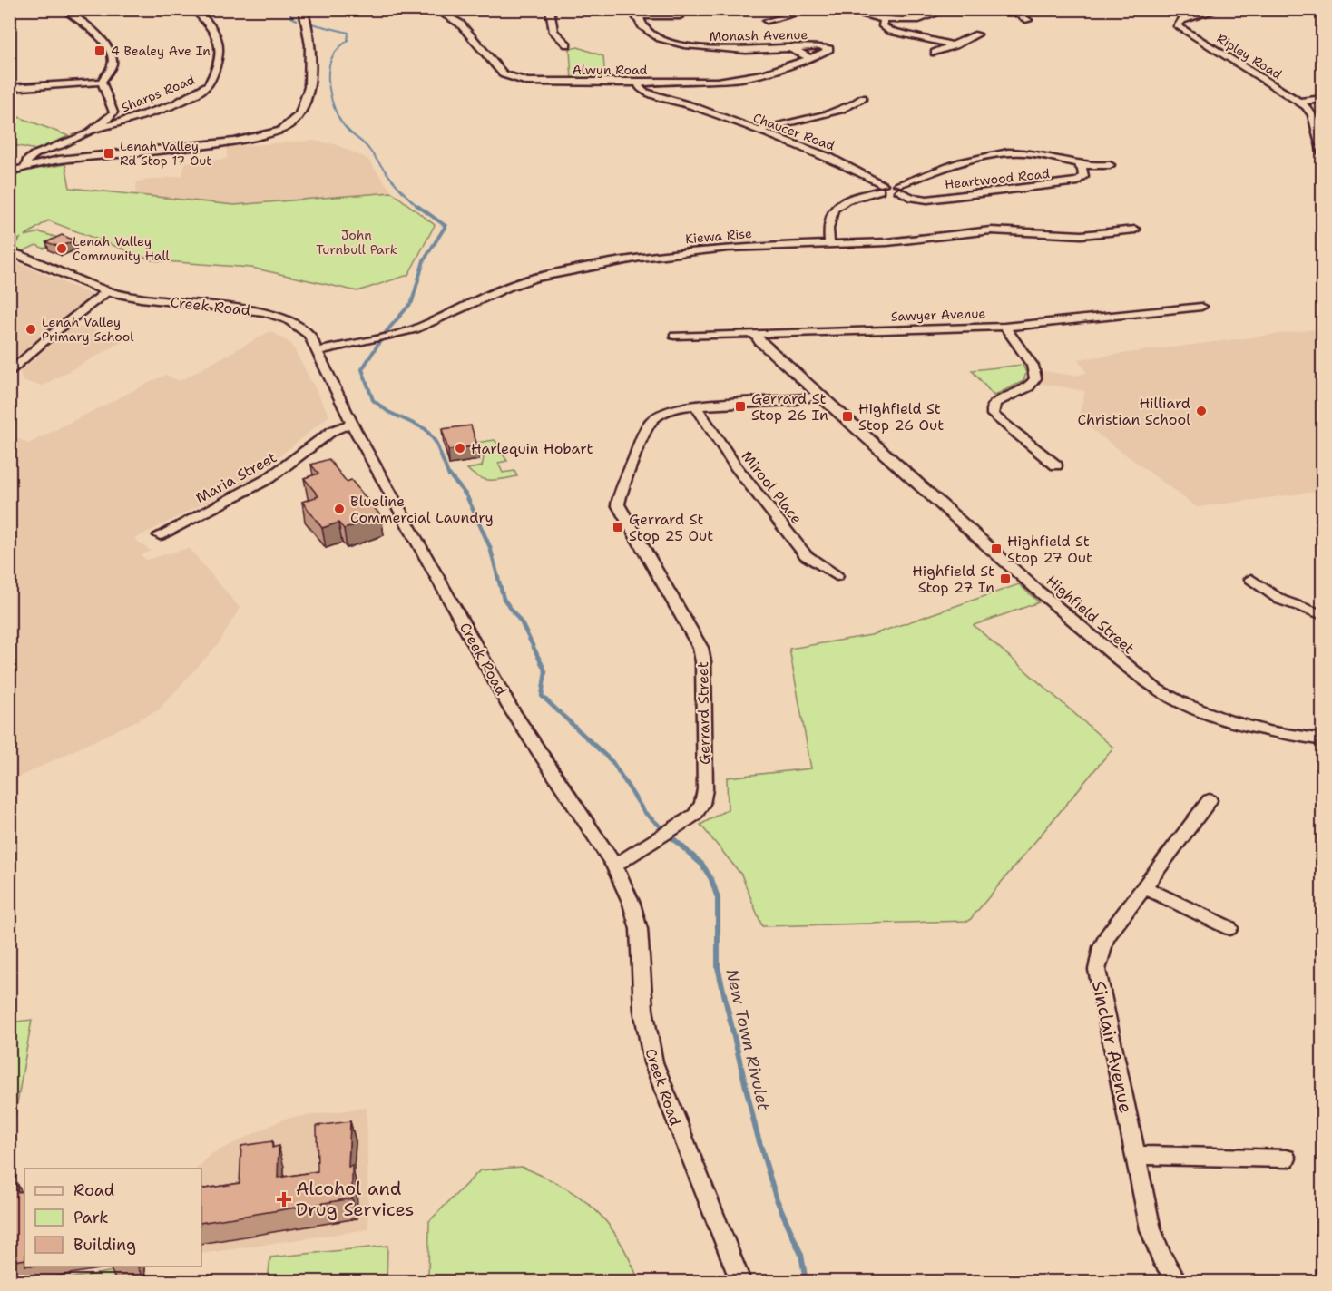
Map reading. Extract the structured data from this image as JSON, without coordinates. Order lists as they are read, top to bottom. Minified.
{"streets":{"street":["Monash Avenue","Ripley Road","Alwyn Road","Sharps Road","Chaucer Road","Heartwood Road","Kiewa Rise","Creek Road","Sawyer Avenue","Maria Street","Mirool Place","Highfield Street","Gerrard Street","Sinclair Avenue"]},"crossings":[["Monash Avenue","Alwyn Road"],["Alwyn Road","Chaucer Road"],["Kiewa Rise","Creek Road"],["Creek Road","Maria Street"],["Creek Road","Gerrard Street"],["Sawyer Avenue","Highfield Street"],["Mirool Place","Gerrard Street"],["Highfield Street","Gerrard Street"]],"water":["New Town Rivulet"],"parks":["John Turnbull Park"],"places":{"transit":["4 Bealey Ave In","Lenah Valley Rd Stop 17 Out","Gerrard St Stop 26 In","Highfield St Stop 26 Out","Gerrard St Stop 25 Out","Highfield St Stop 27 Out","Highfield St Stop 27 In"],"other":["Lenah Valley Community Hall","Lenah Valley Primary School","Hilliard Christian School","Harlequin Hobart","Blueline Commercial Laundry"],"health":["Alcohol and Drug Services"]},"legend":["Road","Park","Building"]}
